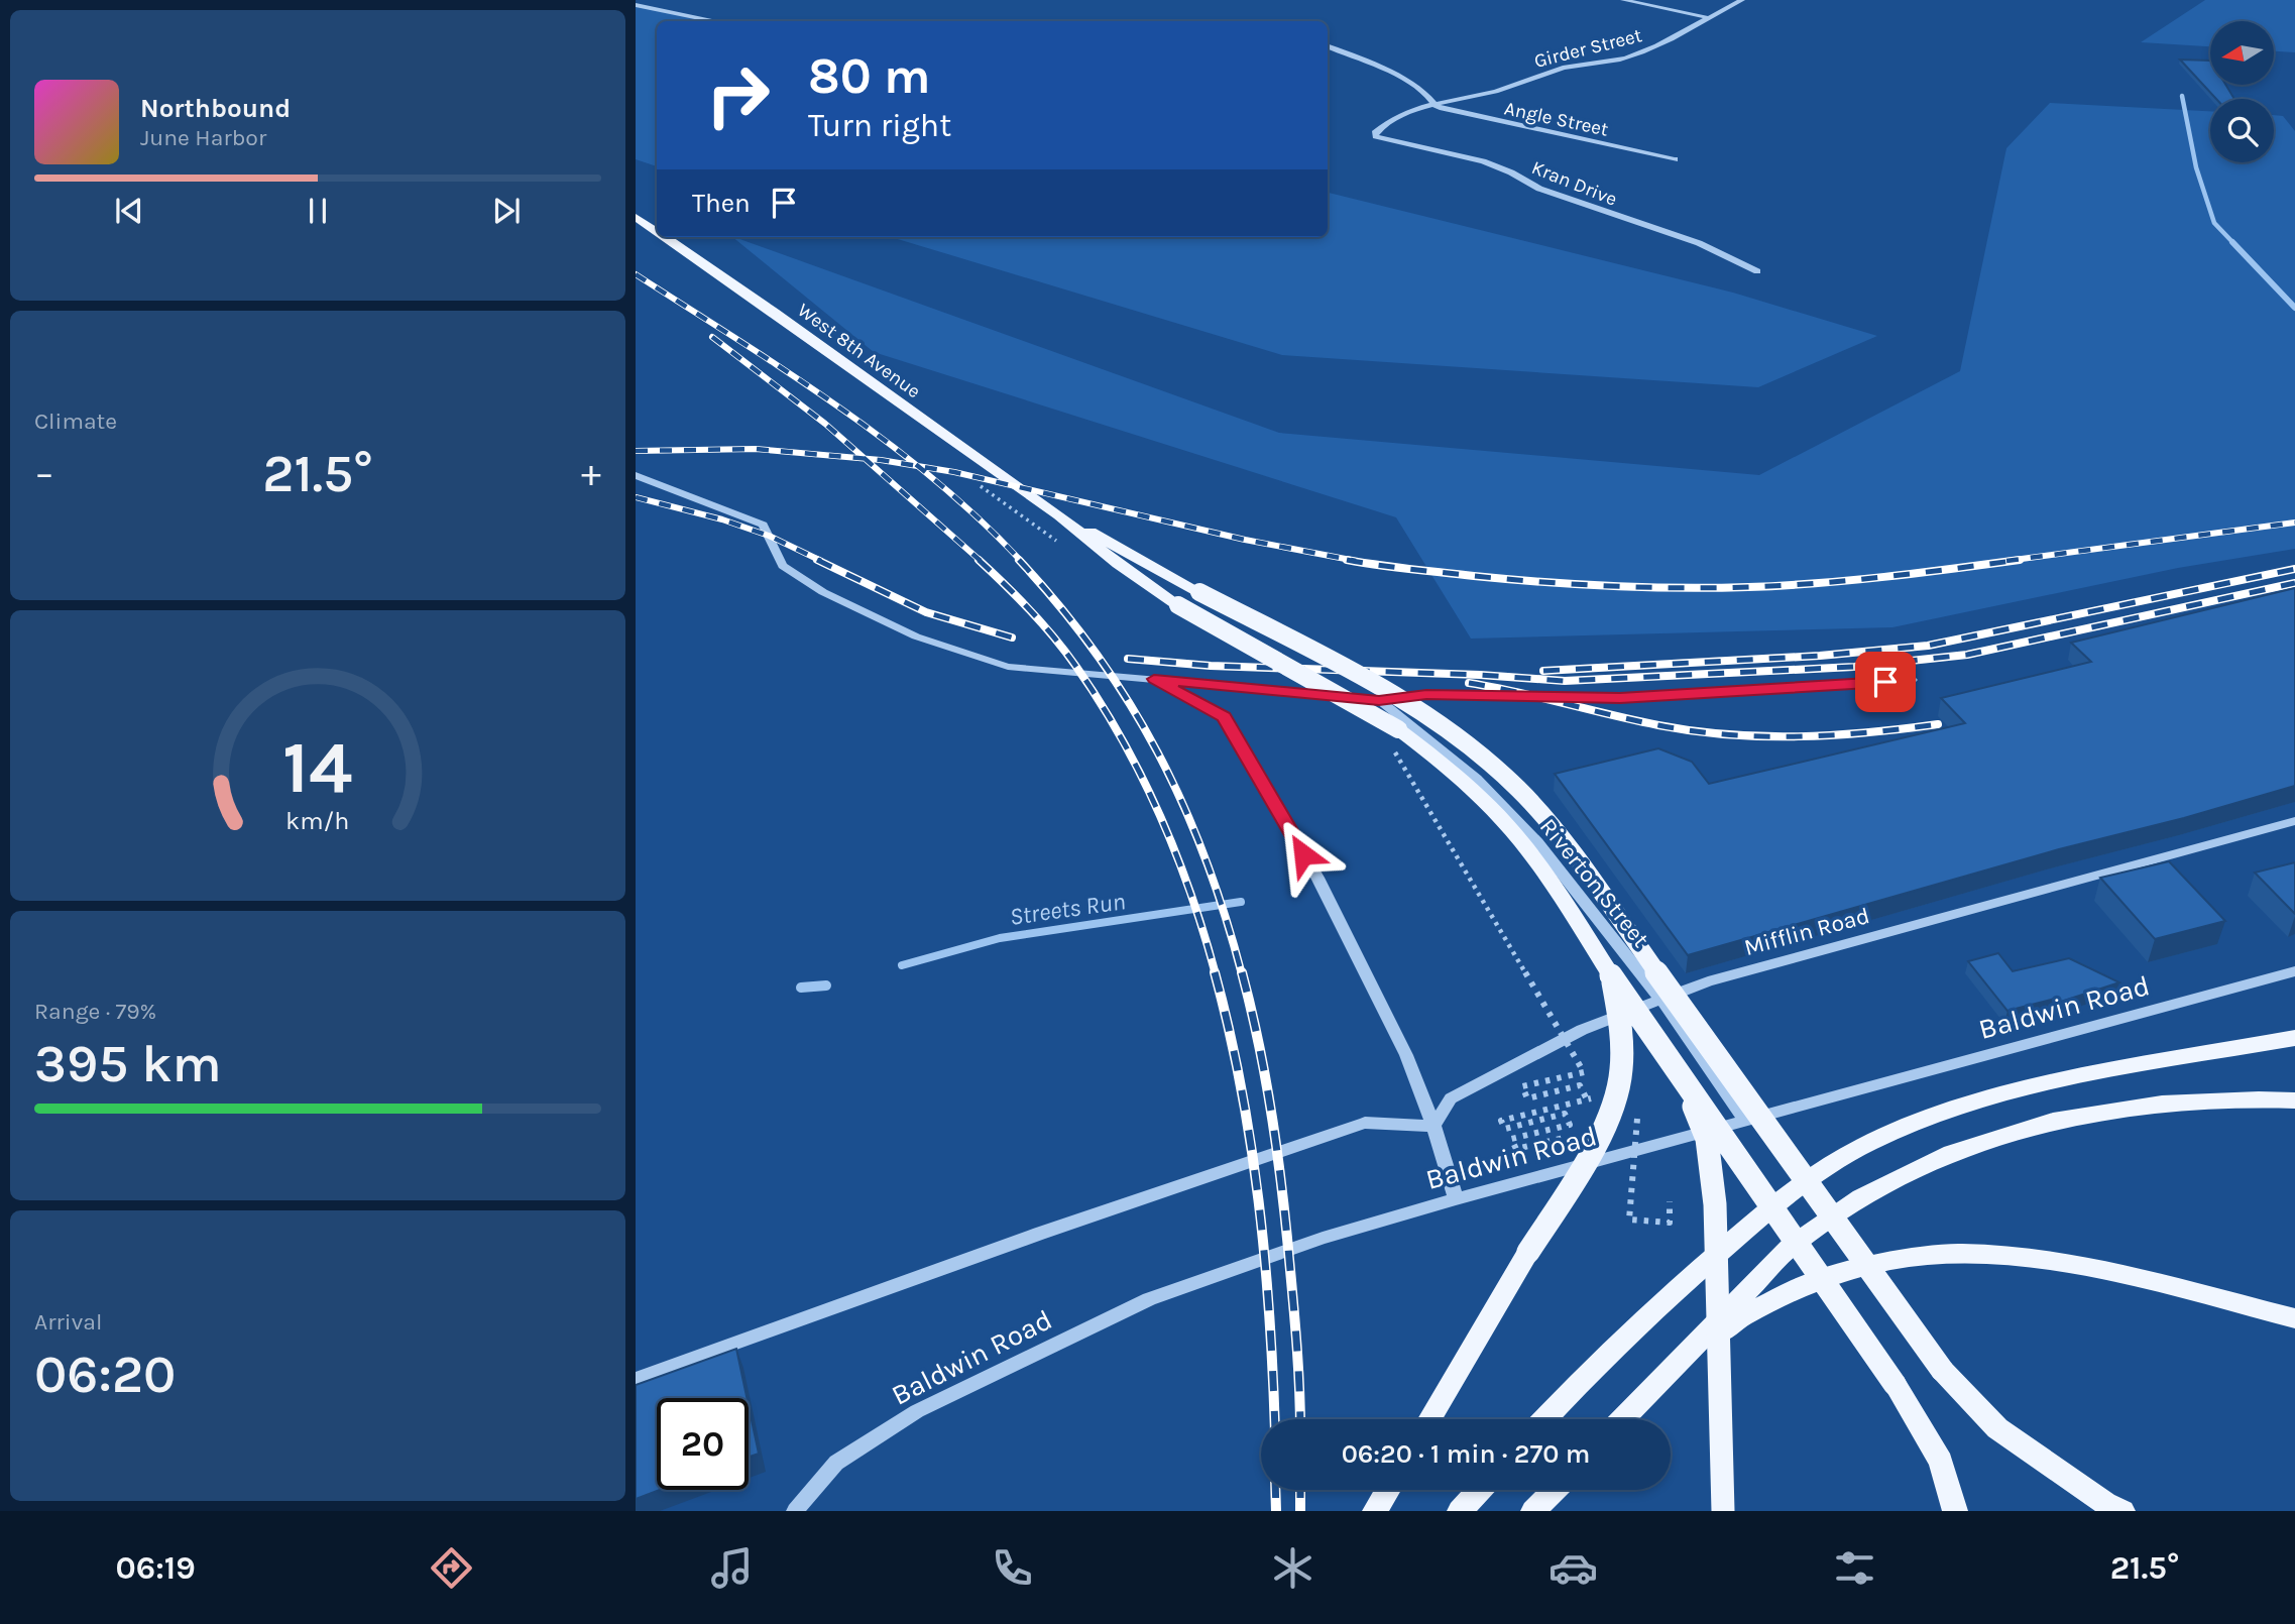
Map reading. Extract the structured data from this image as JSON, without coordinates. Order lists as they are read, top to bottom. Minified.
{"streets":{"main road":["West 8th Avenue"],"street":["Girder Street","Angle Street","Kran Drive","Riverton Street","Mifflin Road","Baldwin Road"]},"crossings":[["Girder Street","Angle Street"],["Girder Street","Kran Drive"],["Angle Street","Kran Drive"],["Riverton Street","Mifflin Road"],["Riverton Street","Baldwin Road"]],"water":["Streets Run"],"north":"left","page":{"turn":["80 m","Turn right"],"song":["Northbound","June Harbor"],"then":"Then","tile":["Climate",["Range · 79%","395 km"],["Arrival","06:20"]],"heat":["−","21.5°","+"],"limit":"20","trip":"06:20 · 1 min · 270 m","tabs":["06:19","21.5°"],"gauge":["14","km/h"]}}
